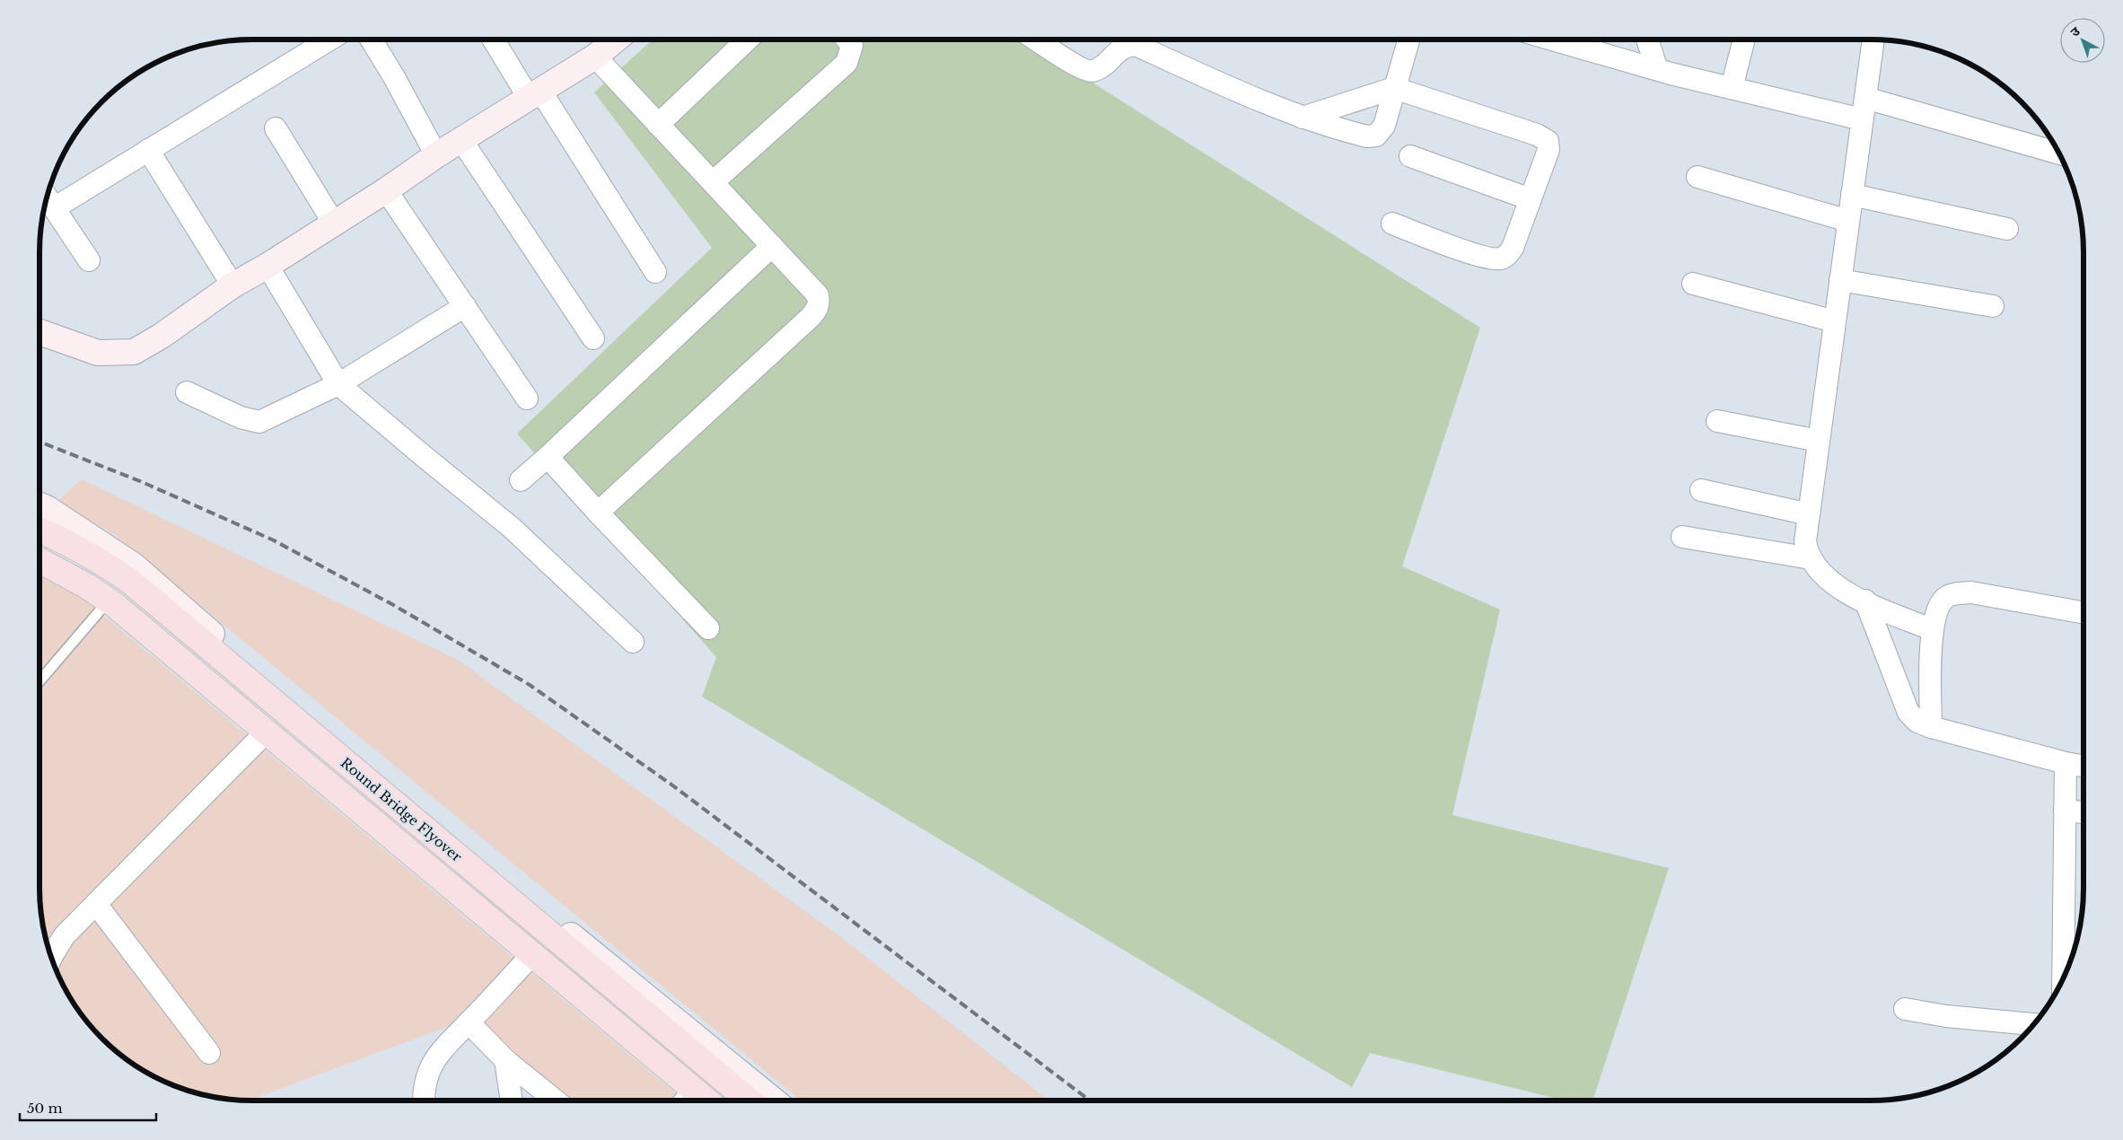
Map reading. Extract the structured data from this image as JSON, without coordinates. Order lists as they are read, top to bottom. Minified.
{"streets":{"main road":["Round Bridge Flyover"]},"scale_bar":"50 m","north":"top left"}
